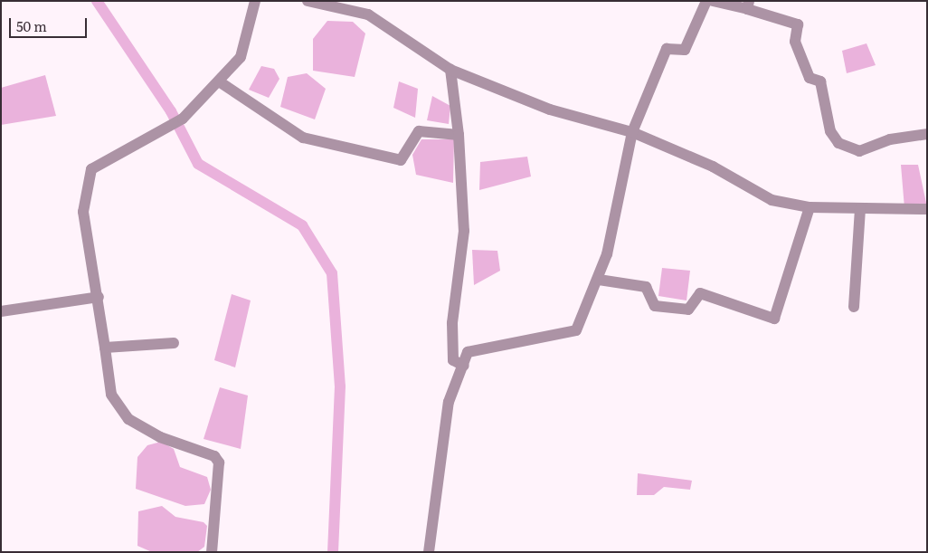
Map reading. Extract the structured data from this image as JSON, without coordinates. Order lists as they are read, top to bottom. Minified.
{"scale_bar":"50 m"}
